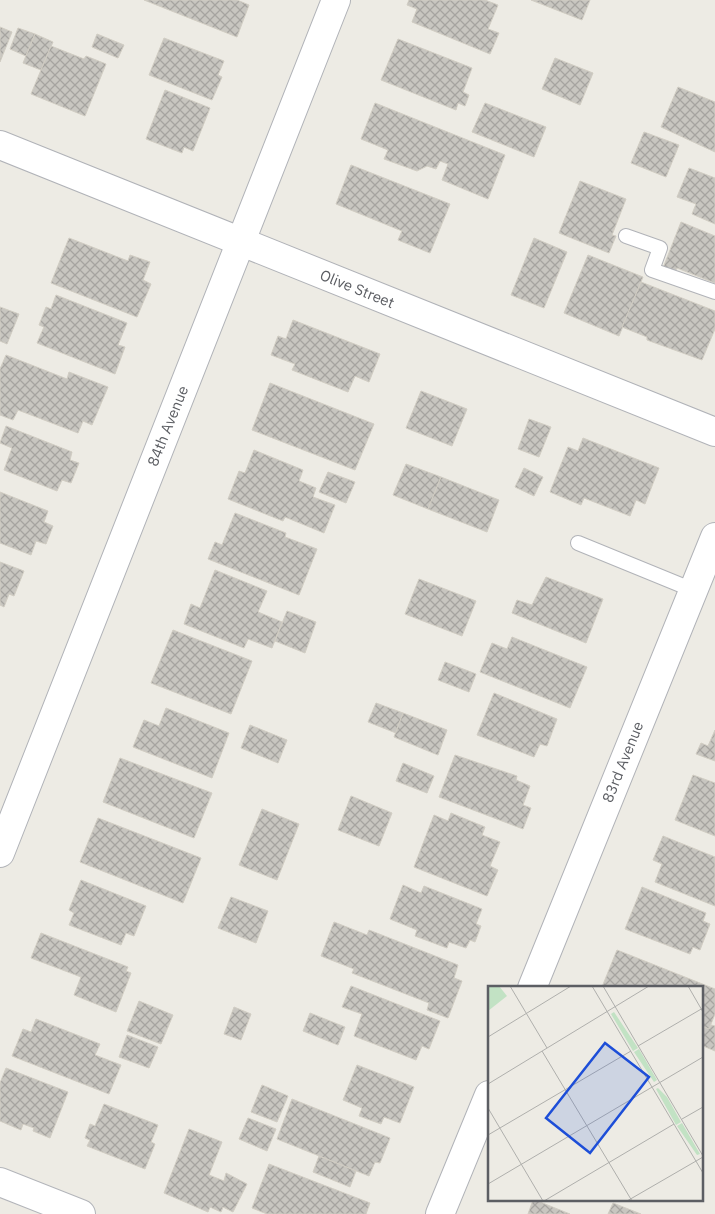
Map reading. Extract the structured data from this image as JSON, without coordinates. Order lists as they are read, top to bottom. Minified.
{"streets":{"street":["Olive Street","84th Avenue","83rd Avenue"]},"crossings":[["Olive Street","84th Avenue"]]}
